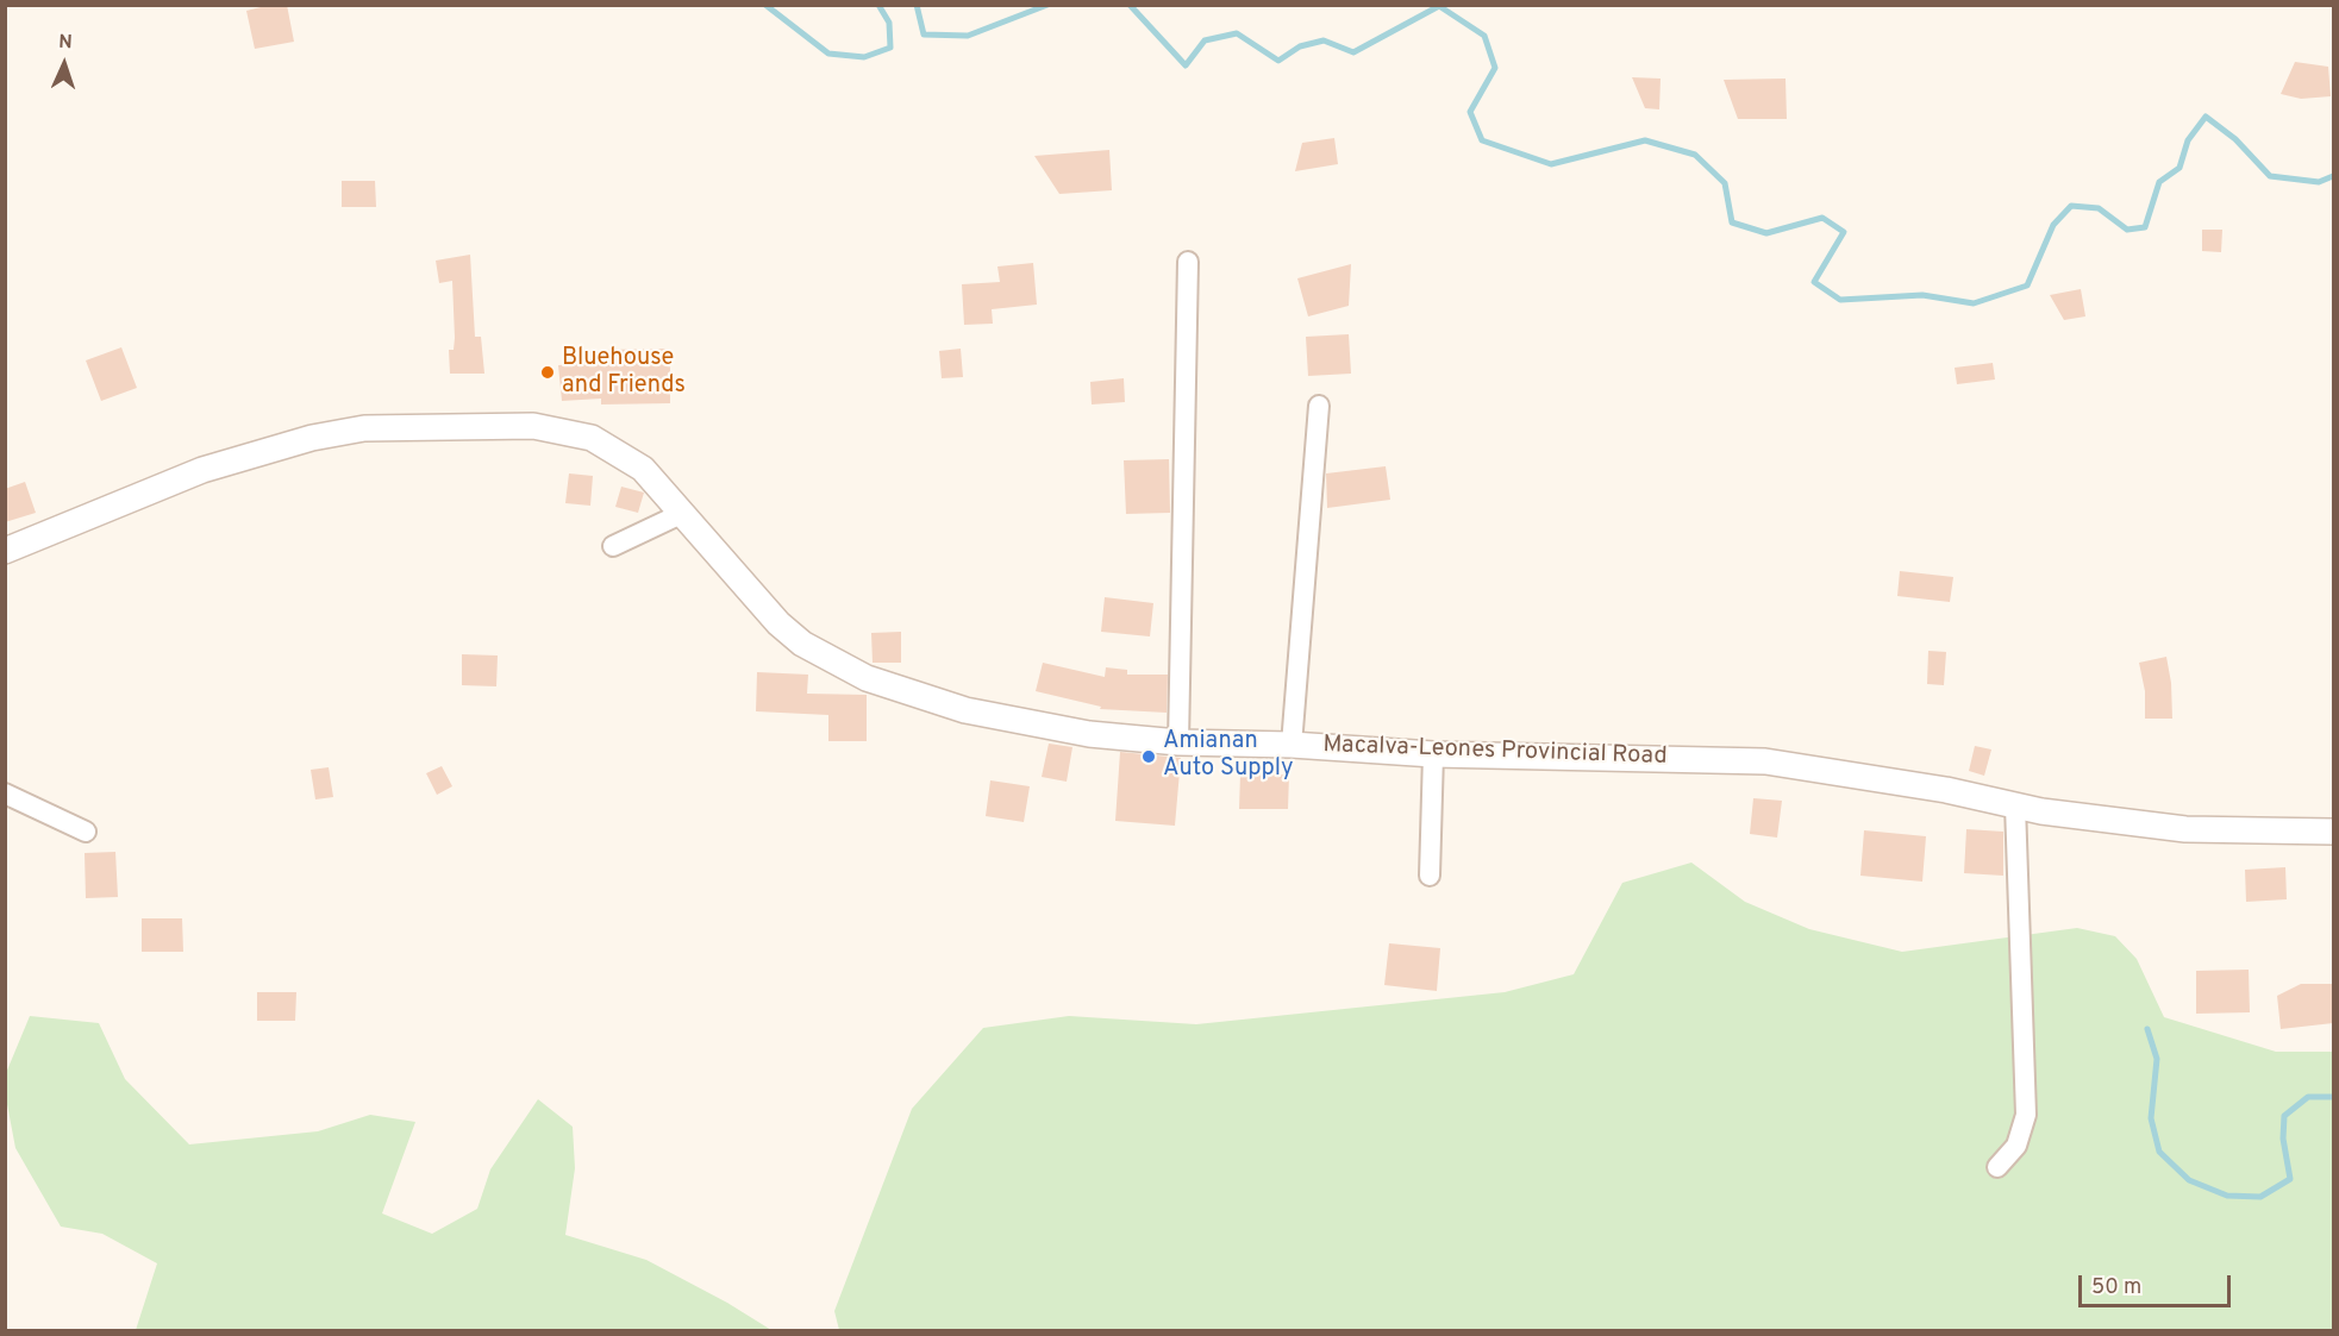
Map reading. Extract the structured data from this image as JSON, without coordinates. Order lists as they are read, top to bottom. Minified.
{"streets":{"street":["Macalva-Leones Provincial Road"]},"places":["Bluehouse and Friends","Amianan Auto Supply"],"scale_bar":"50 m","north":"top"}
